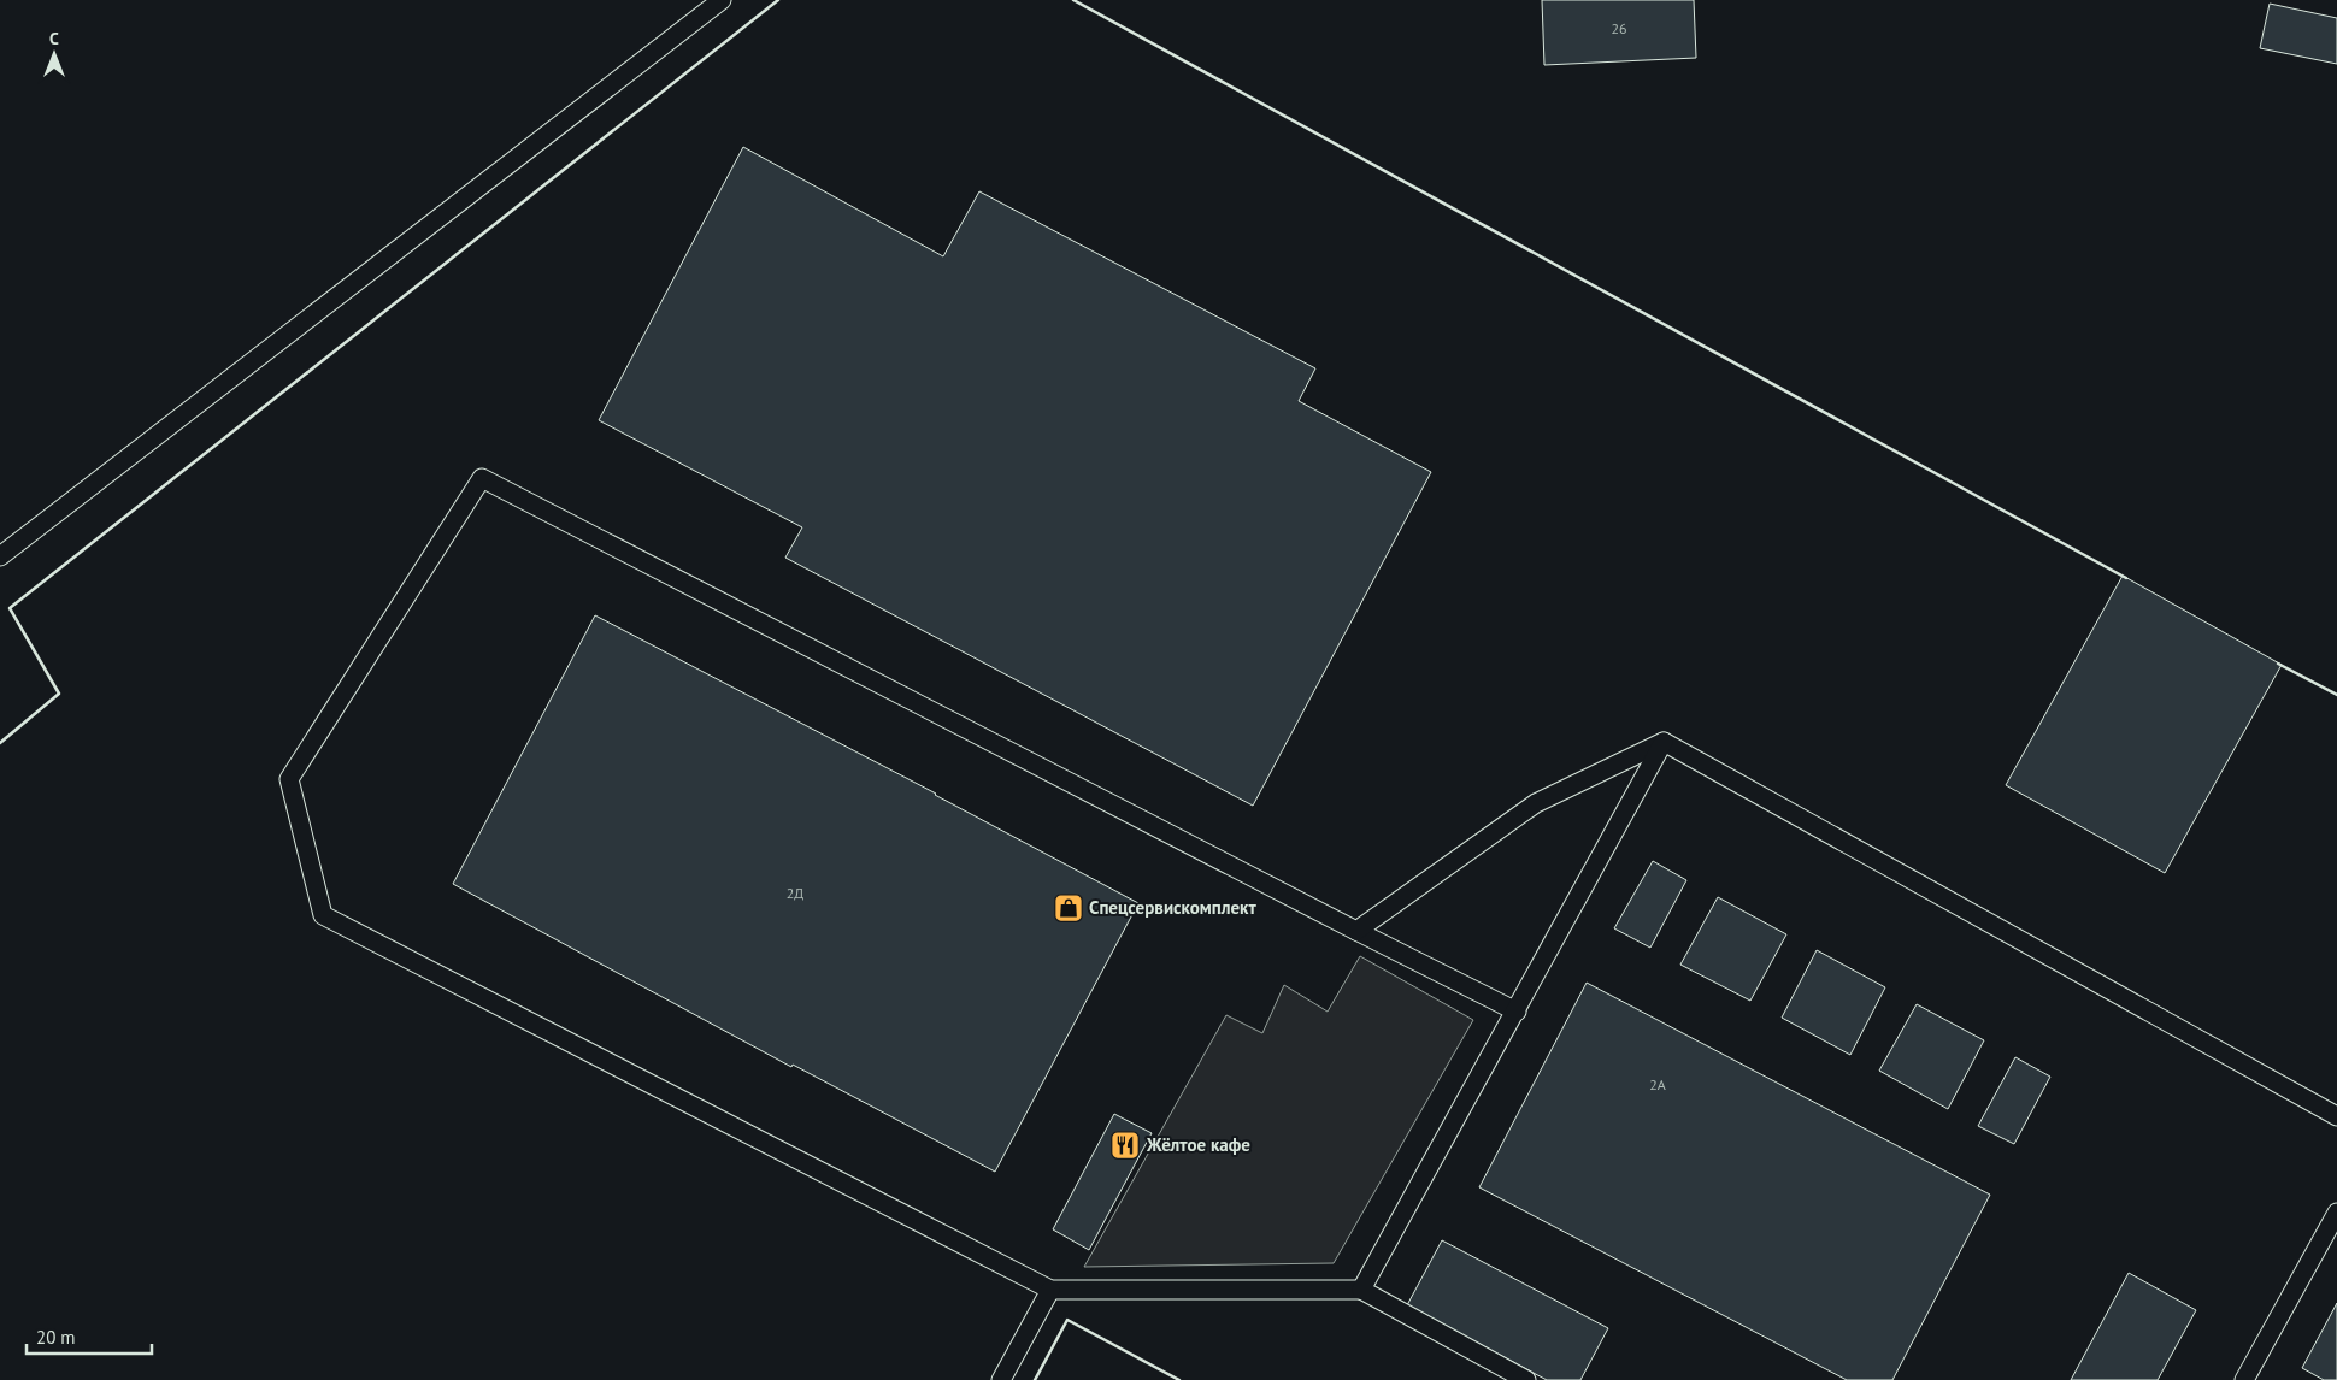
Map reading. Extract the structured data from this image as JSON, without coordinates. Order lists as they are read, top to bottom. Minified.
{"places":{"shop":["Спецсервискомплект"],"restaurant":["Жёлтое кафе"]},"house_numbers":["26","2Д","2А"],"scale_bar":"20 m","north":"top"}
